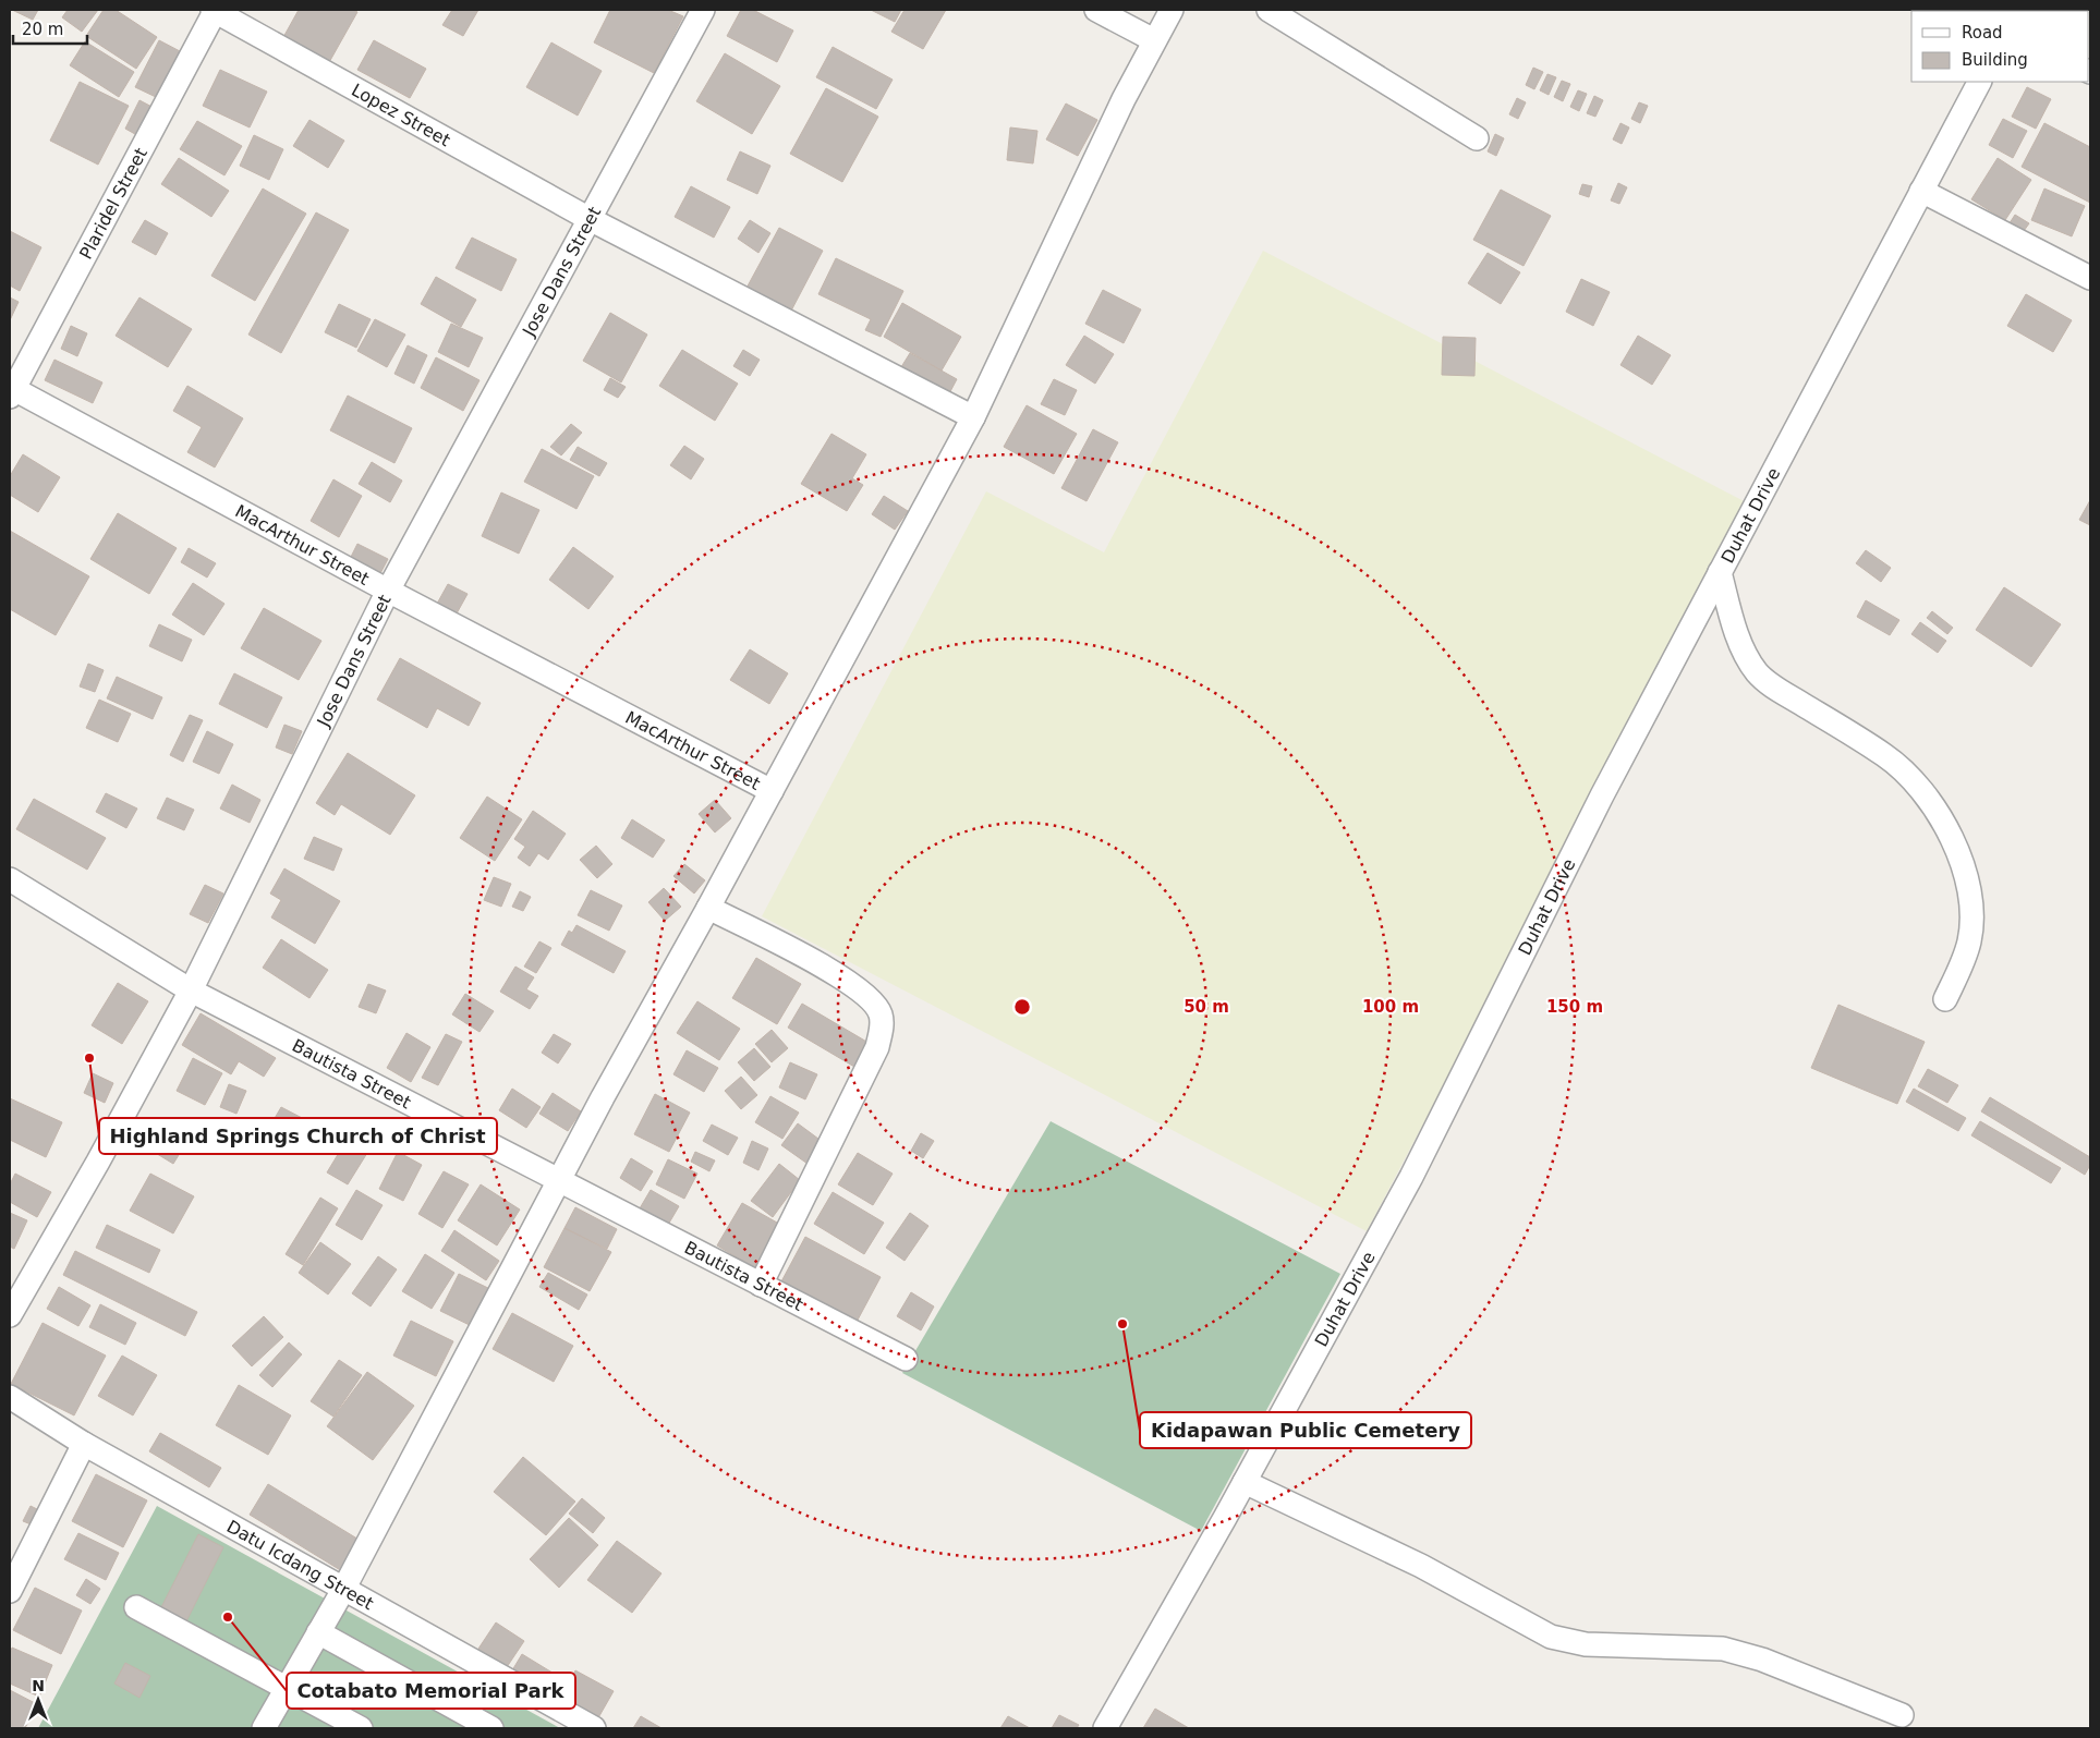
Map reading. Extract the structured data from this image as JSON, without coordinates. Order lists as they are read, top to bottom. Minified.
{"streets":{"street":["Lopez Street","Plaridel Street","Jose Dans Street","Duhat Drive","MacArthur Street","Bautista Street","Datu Icdang Street"]},"crossings":[["Lopez Street","Plaridel Street"],["Lopez Street","Jose Dans Street"],["Plaridel Street","MacArthur Street"],["Jose Dans Street","MacArthur Street"],["Jose Dans Street","Bautista Street"]],"places":["Highland Springs Church of Christ","Kidapawan Public Cemetery","Cotabato Memorial Park"],"legend":["Road","Building"],"scale_bar":"20 m","north":"top","rings":["50 m","100 m","150 m"]}
